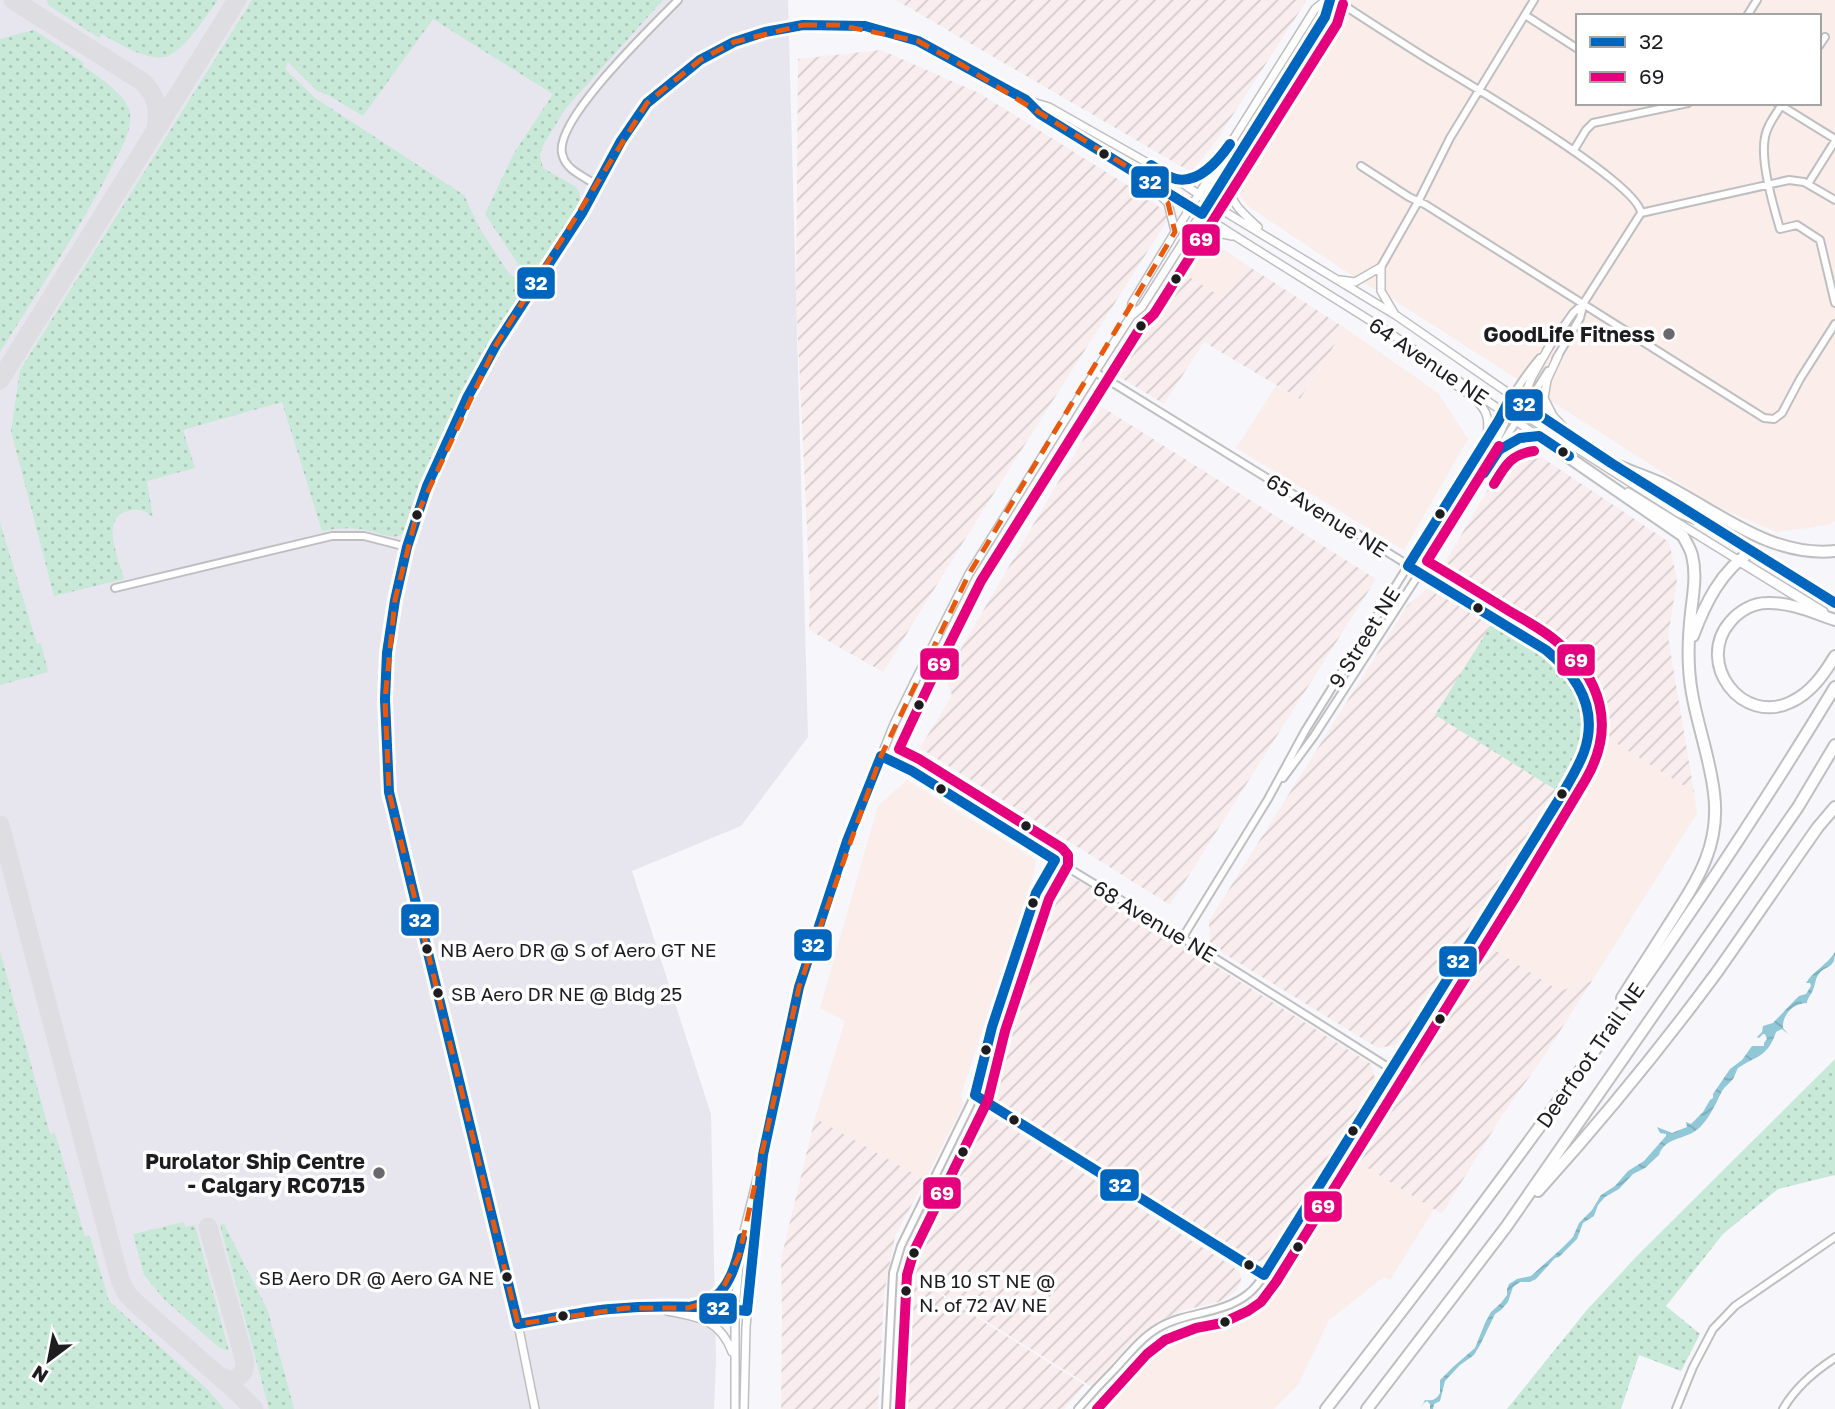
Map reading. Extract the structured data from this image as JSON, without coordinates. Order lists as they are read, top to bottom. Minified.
{"streets":{"highway":["Deerfoot Trail NE"],"main road":["64 Avenue NE"],"street":["65 Avenue NE","9 Street NE","68 Avenue NE"]},"crossings":[["64 Avenue NE","9 Street NE"],["65 Avenue NE","9 Street NE"],["65 Avenue NE","68 Avenue NE"],["9 Street NE","68 Avenue NE"]],"places":["GoodLife Fitness","NB Aero DR @ S of Aero GT NE","SB Aero DR NE @ Bldg 25","Purolator Ship Centre - Calgary RC0715","SB Aero DR @ Aero GA NE","NB 10 ST NE @ N. of 72 AV NE"],"lines":["transit line 32","transit line 69"],"legend":["32","69"],"north":"bottom left"}
